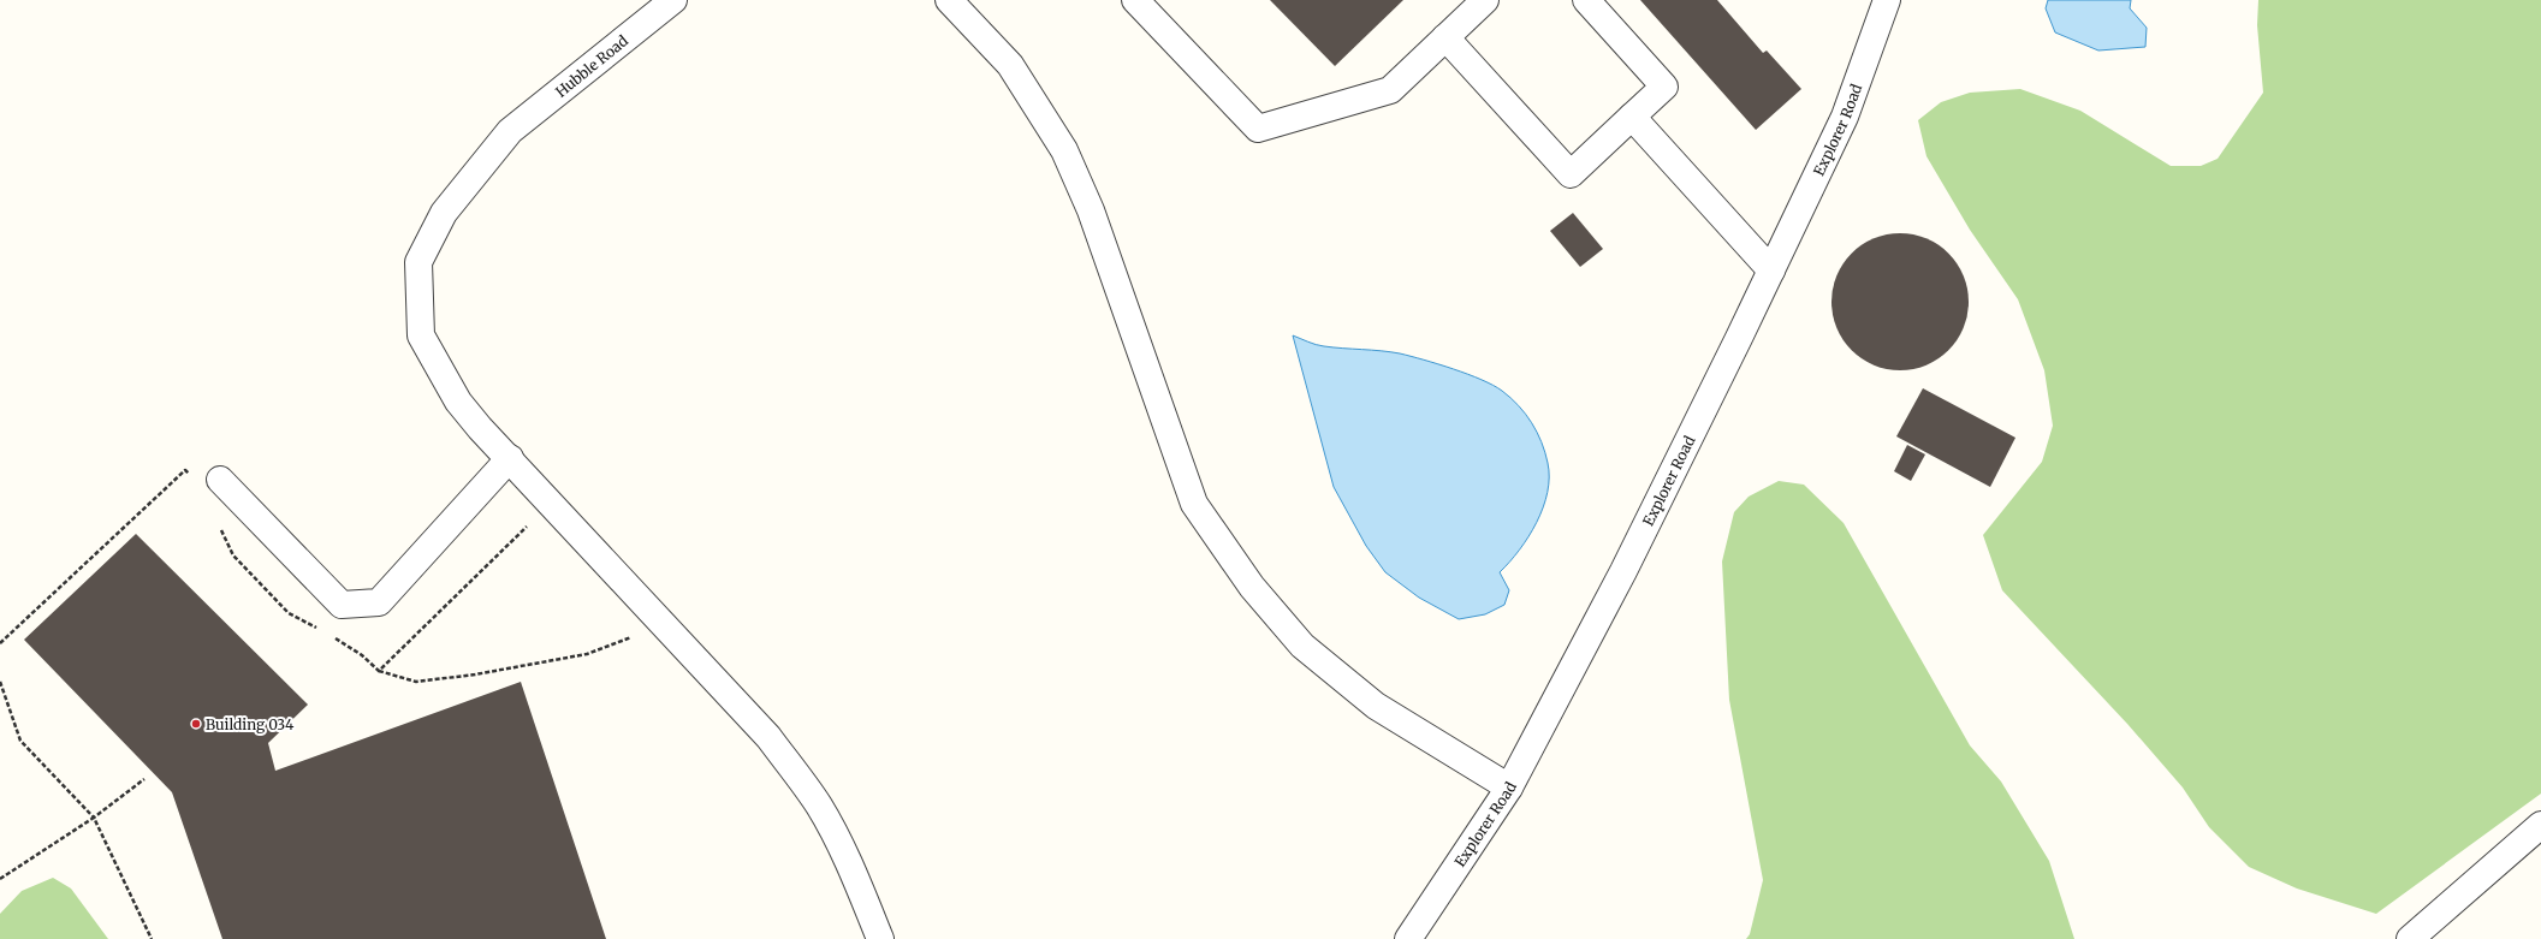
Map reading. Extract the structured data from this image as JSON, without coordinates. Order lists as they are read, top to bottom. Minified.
{"streets":{"street":["Hubble Road","Explorer Road"]},"places":["Building 034"]}
